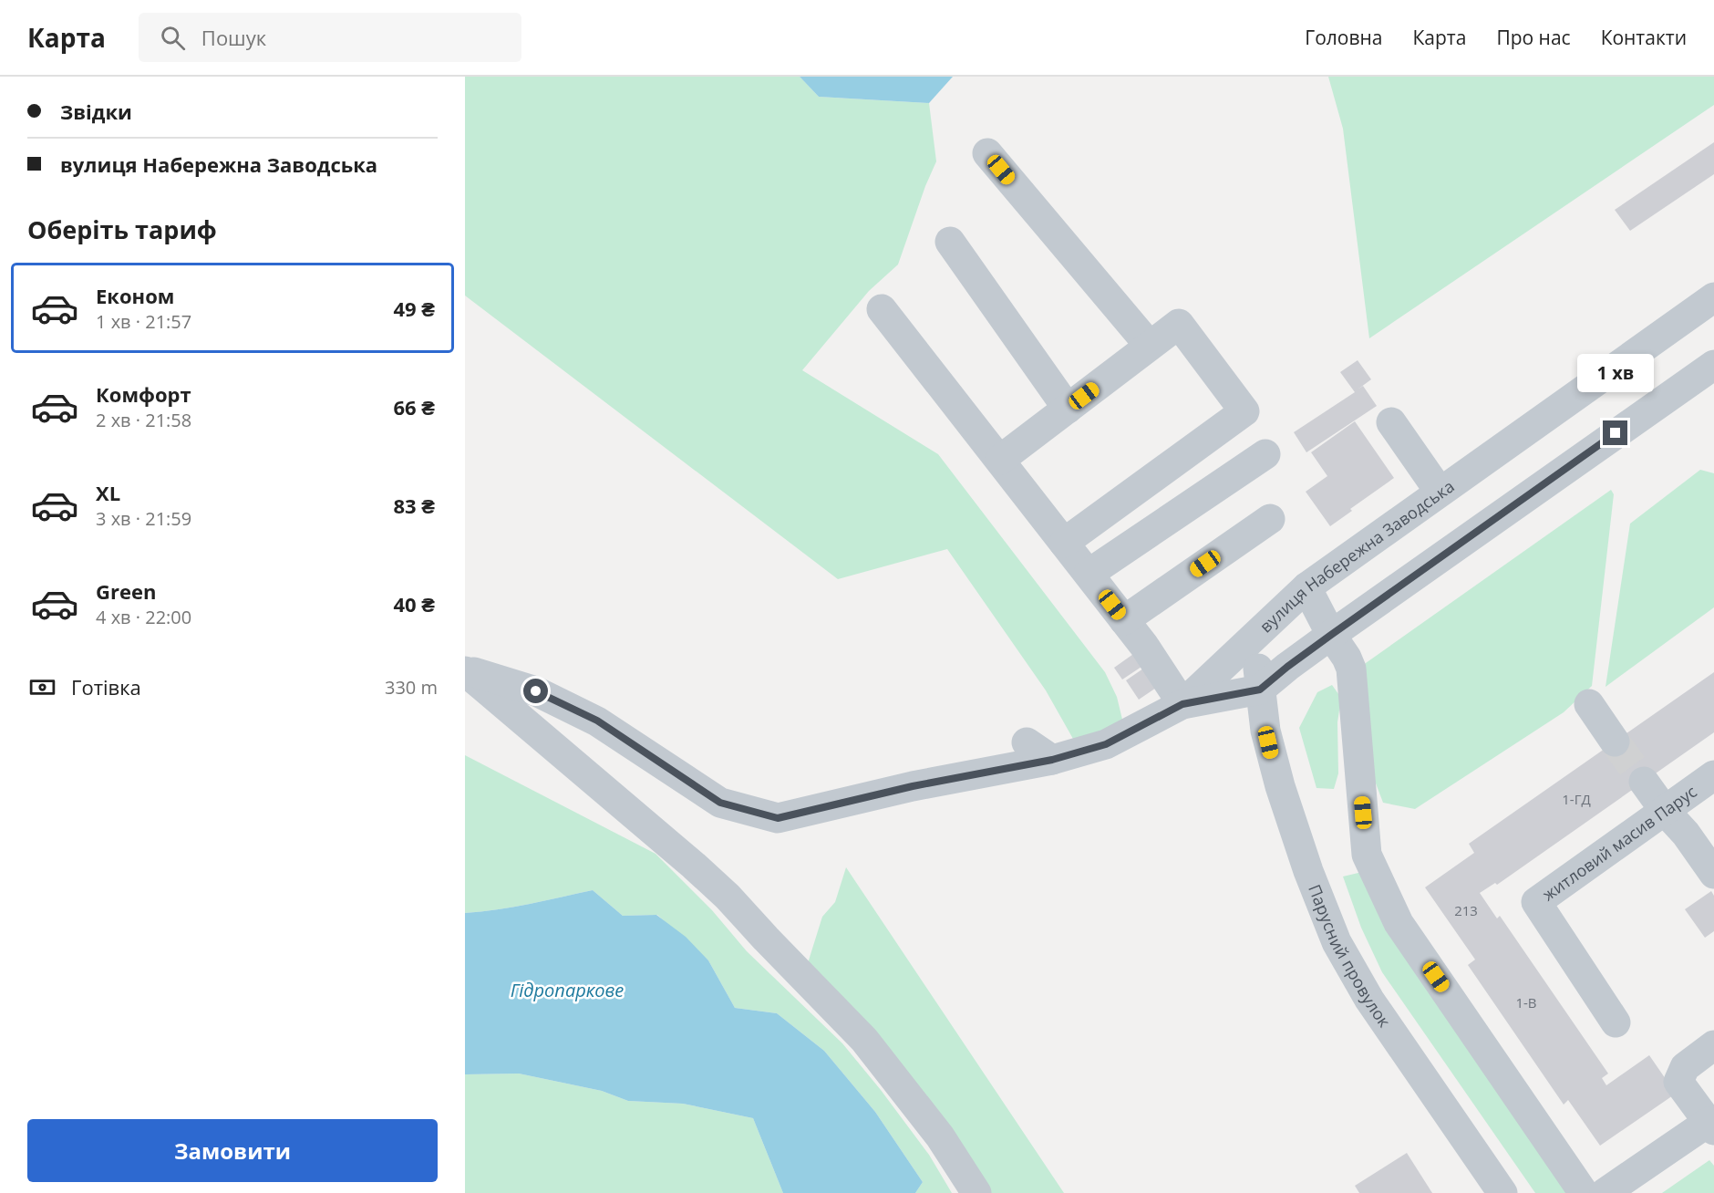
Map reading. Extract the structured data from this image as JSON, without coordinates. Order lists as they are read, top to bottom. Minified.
{"streets":{"street":["вулиця Набережна Заводська","житловий масив Парус","Парусний провулок"]},"crossings":[["вулиця Набережна Заводська","Парусний провулок"]],"water":["Гідропаркове"],"house_numbers":["1-ГД","213","1-В"],"page":{"header":"Карта","search":"Пошук","nav":["Головна","Карта","Про нас","Контакти"],"banner":["Звідки","вулиця Набережна Заводська"],"heading":"Оберіть тариф","list":[{"name":"Економ","note":"1 хв · 21:57","value":"49 ₴"},{"name":"Комфорт","note":"2 хв · 21:58","value":"66 ₴"},{"name":"XL","note":"3 хв · 21:59","value":"83 ₴"},{"name":"Green","note":"4 хв · 22:00","value":"40 ₴"}],"bubble":"1 хв","pay":["Готівка","330 m"],"buttons":"Замовити"}}
